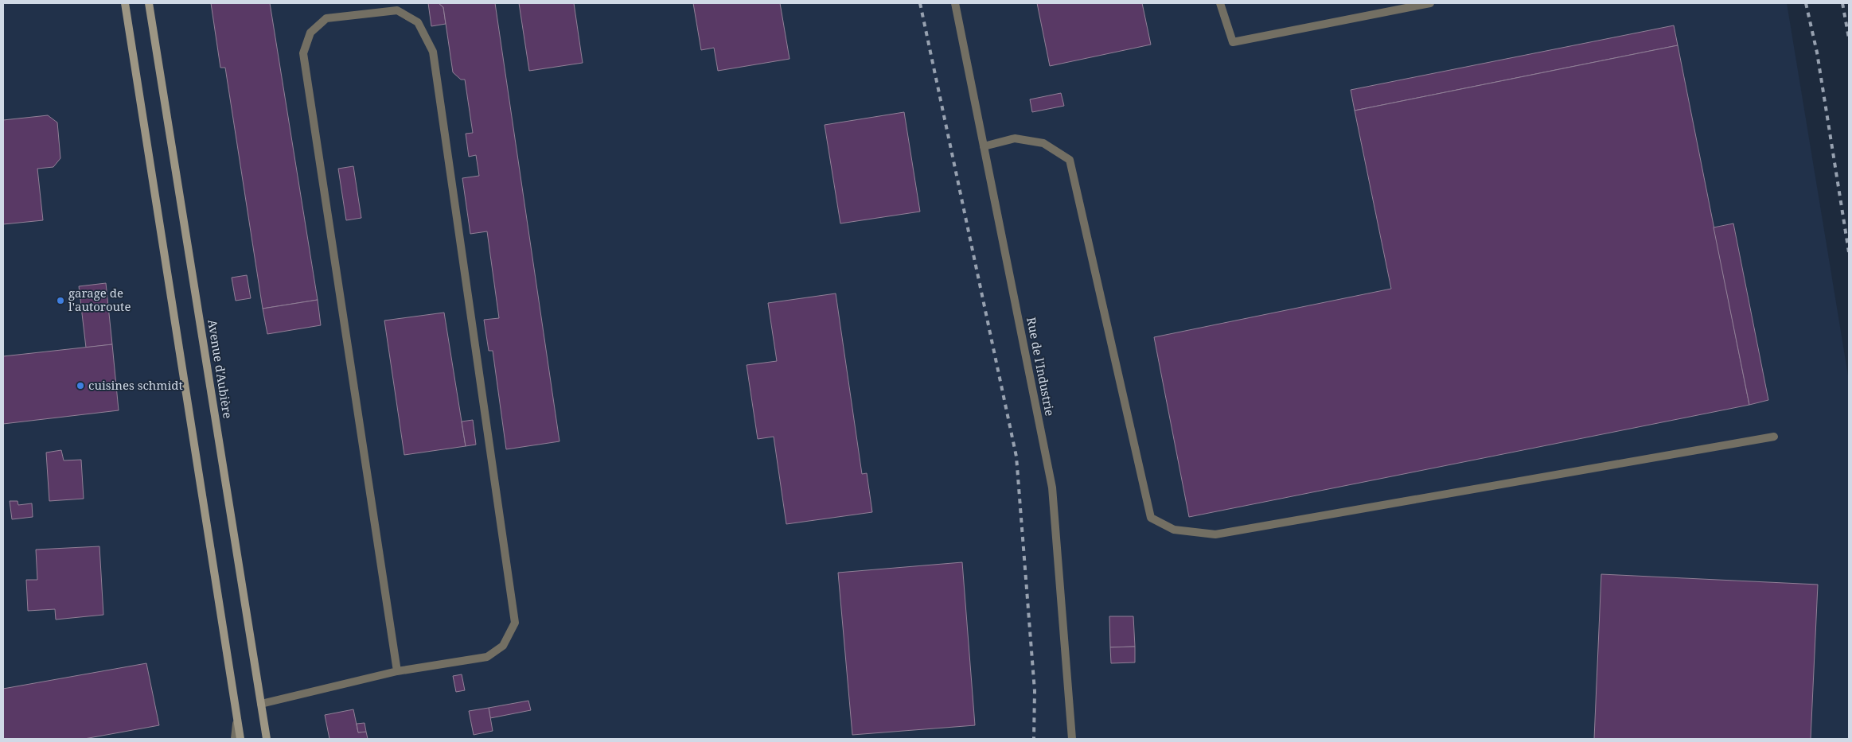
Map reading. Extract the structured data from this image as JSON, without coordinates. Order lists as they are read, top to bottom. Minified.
{"streets":{"main road":["Avenue d'Aubière"],"street":["Rue de l'Industrie"]},"places":["garage de l'autoroute","cuisines schmidt"]}
